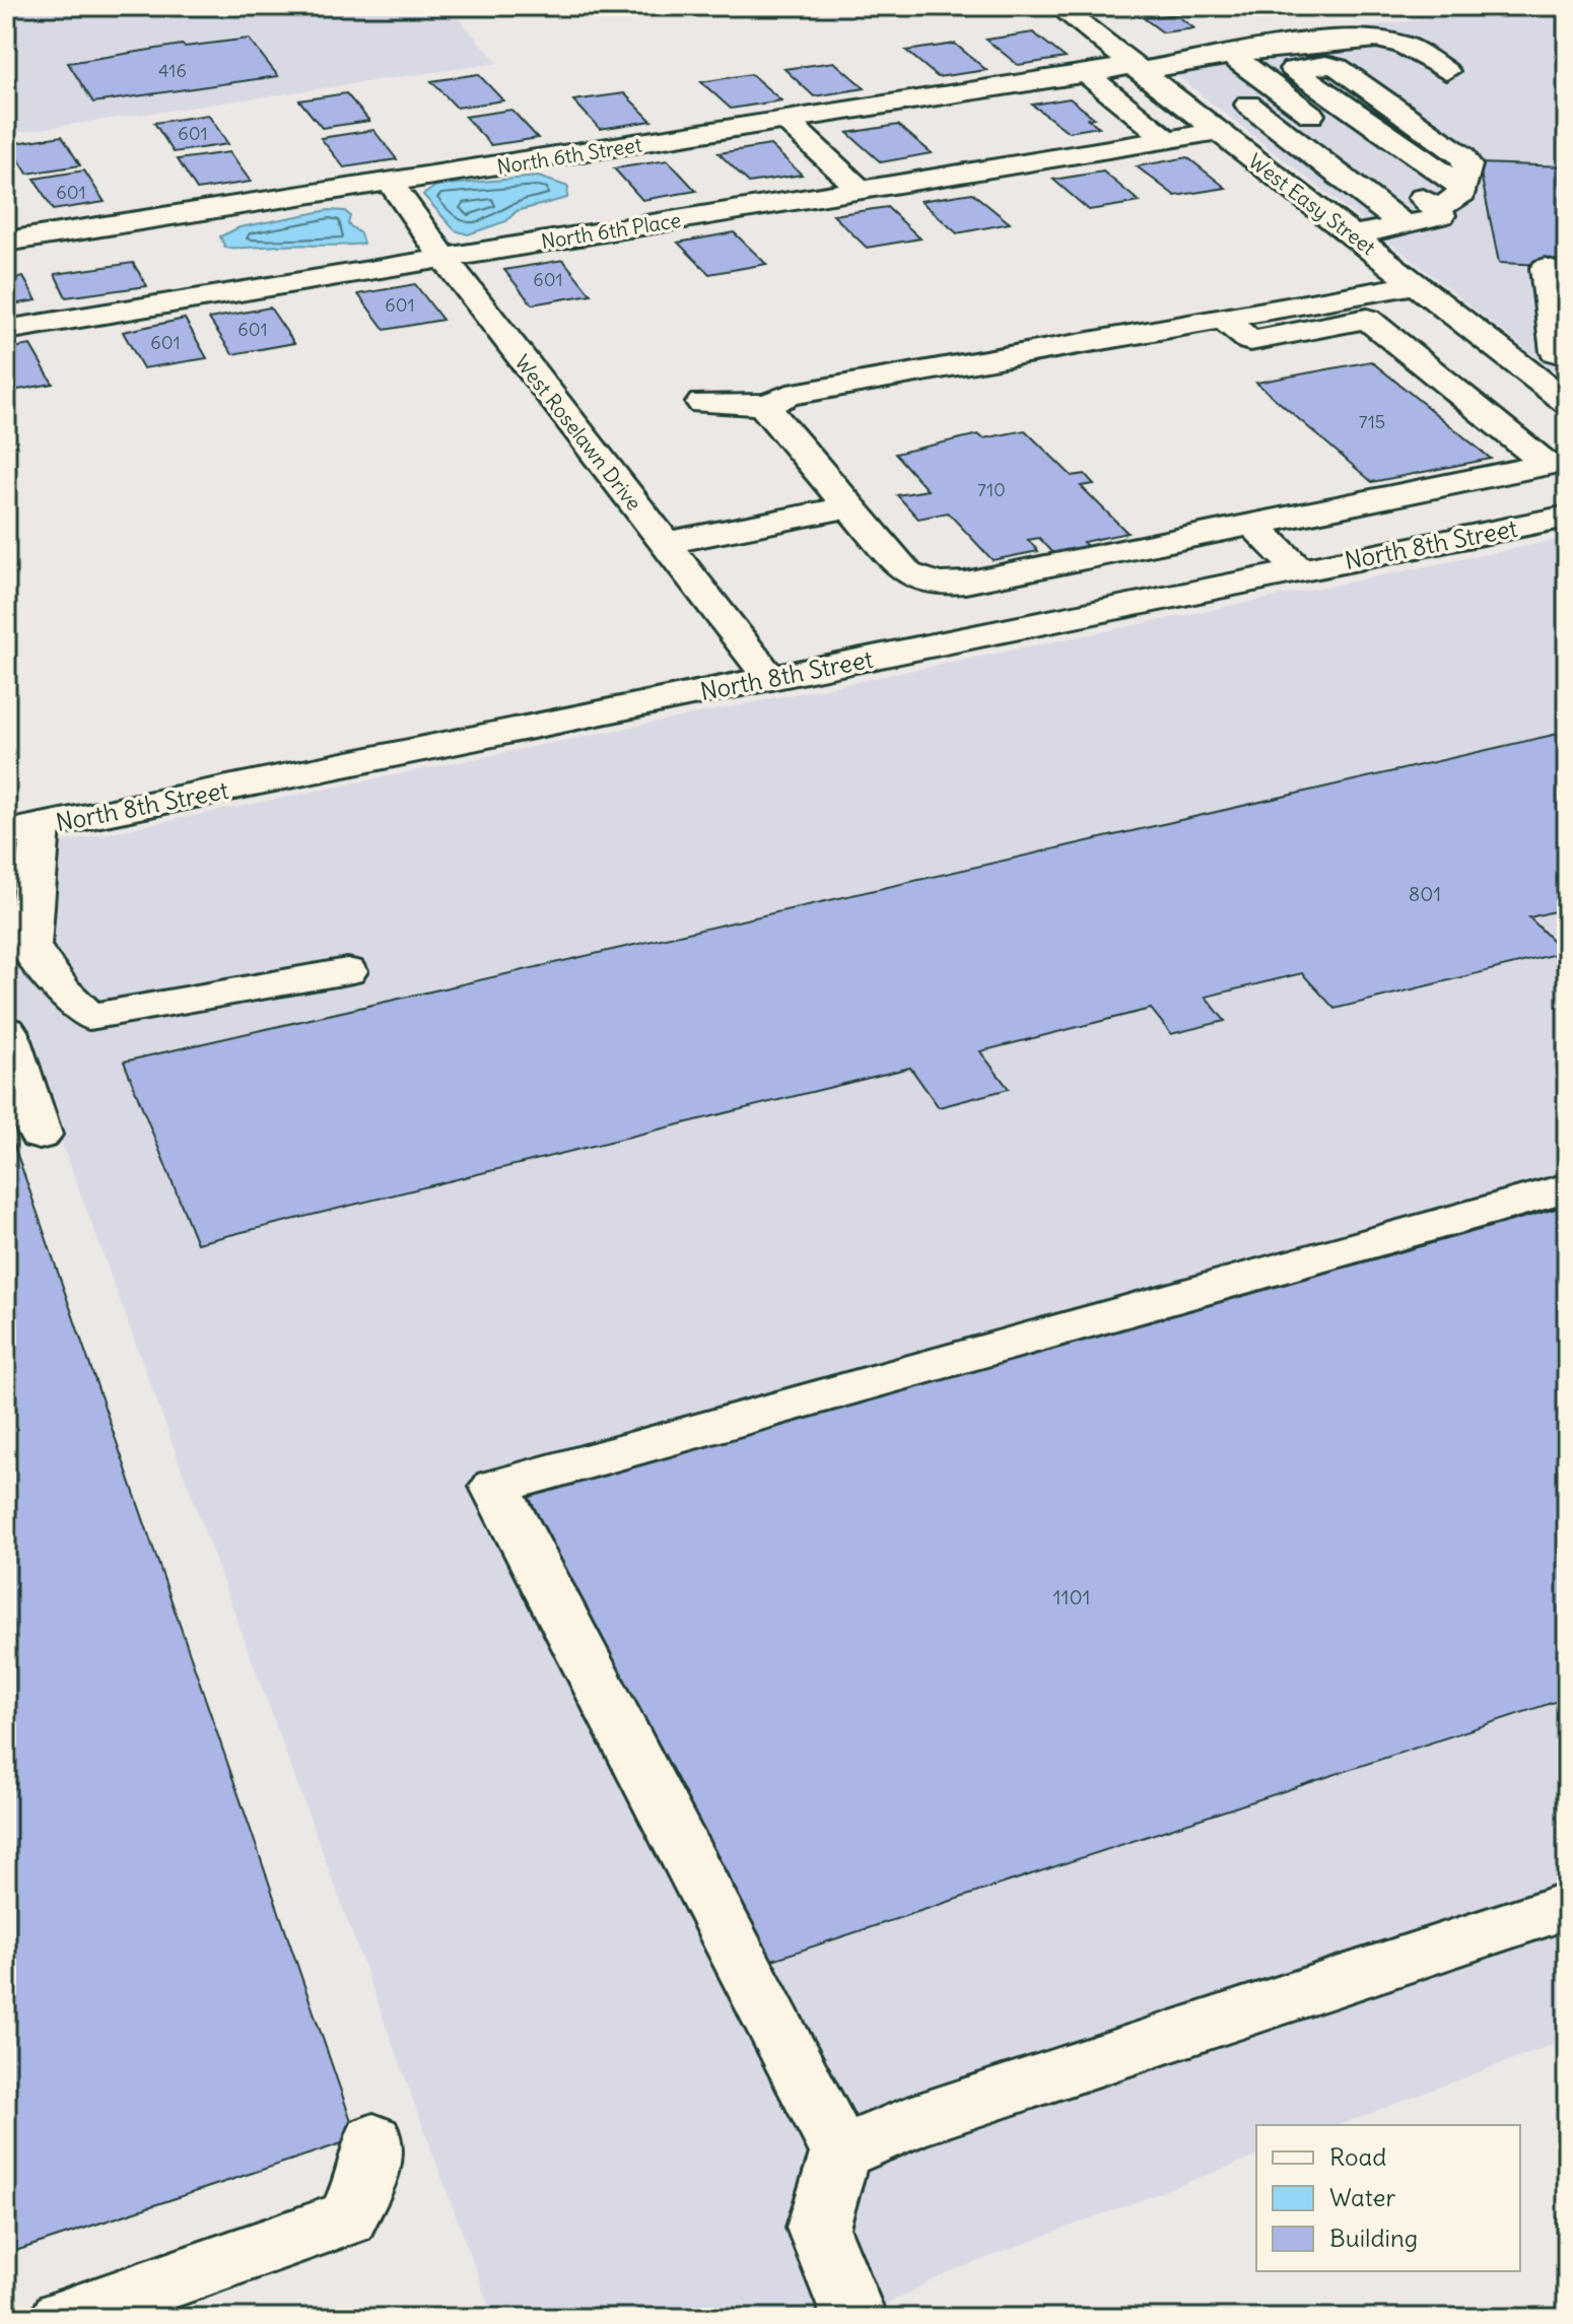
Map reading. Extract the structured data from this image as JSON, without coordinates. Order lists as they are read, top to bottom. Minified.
{"streets":{"street":["North 6th Street","West Easy Street","North 6th Place","West Roselawn Drive","North 8th Street"]},"crossings":[["North 6th Street","West Easy Street"],["North 6th Street","West Roselawn Drive"],["West Easy Street","North 6th Place"],["North 6th Place","West Roselawn Drive"],["West Roselawn Drive","North 8th Street"]],"house_numbers":["416","601","601","601","601","601","601","715","710","801","1101"],"legend":["Road","Water","Building"]}
